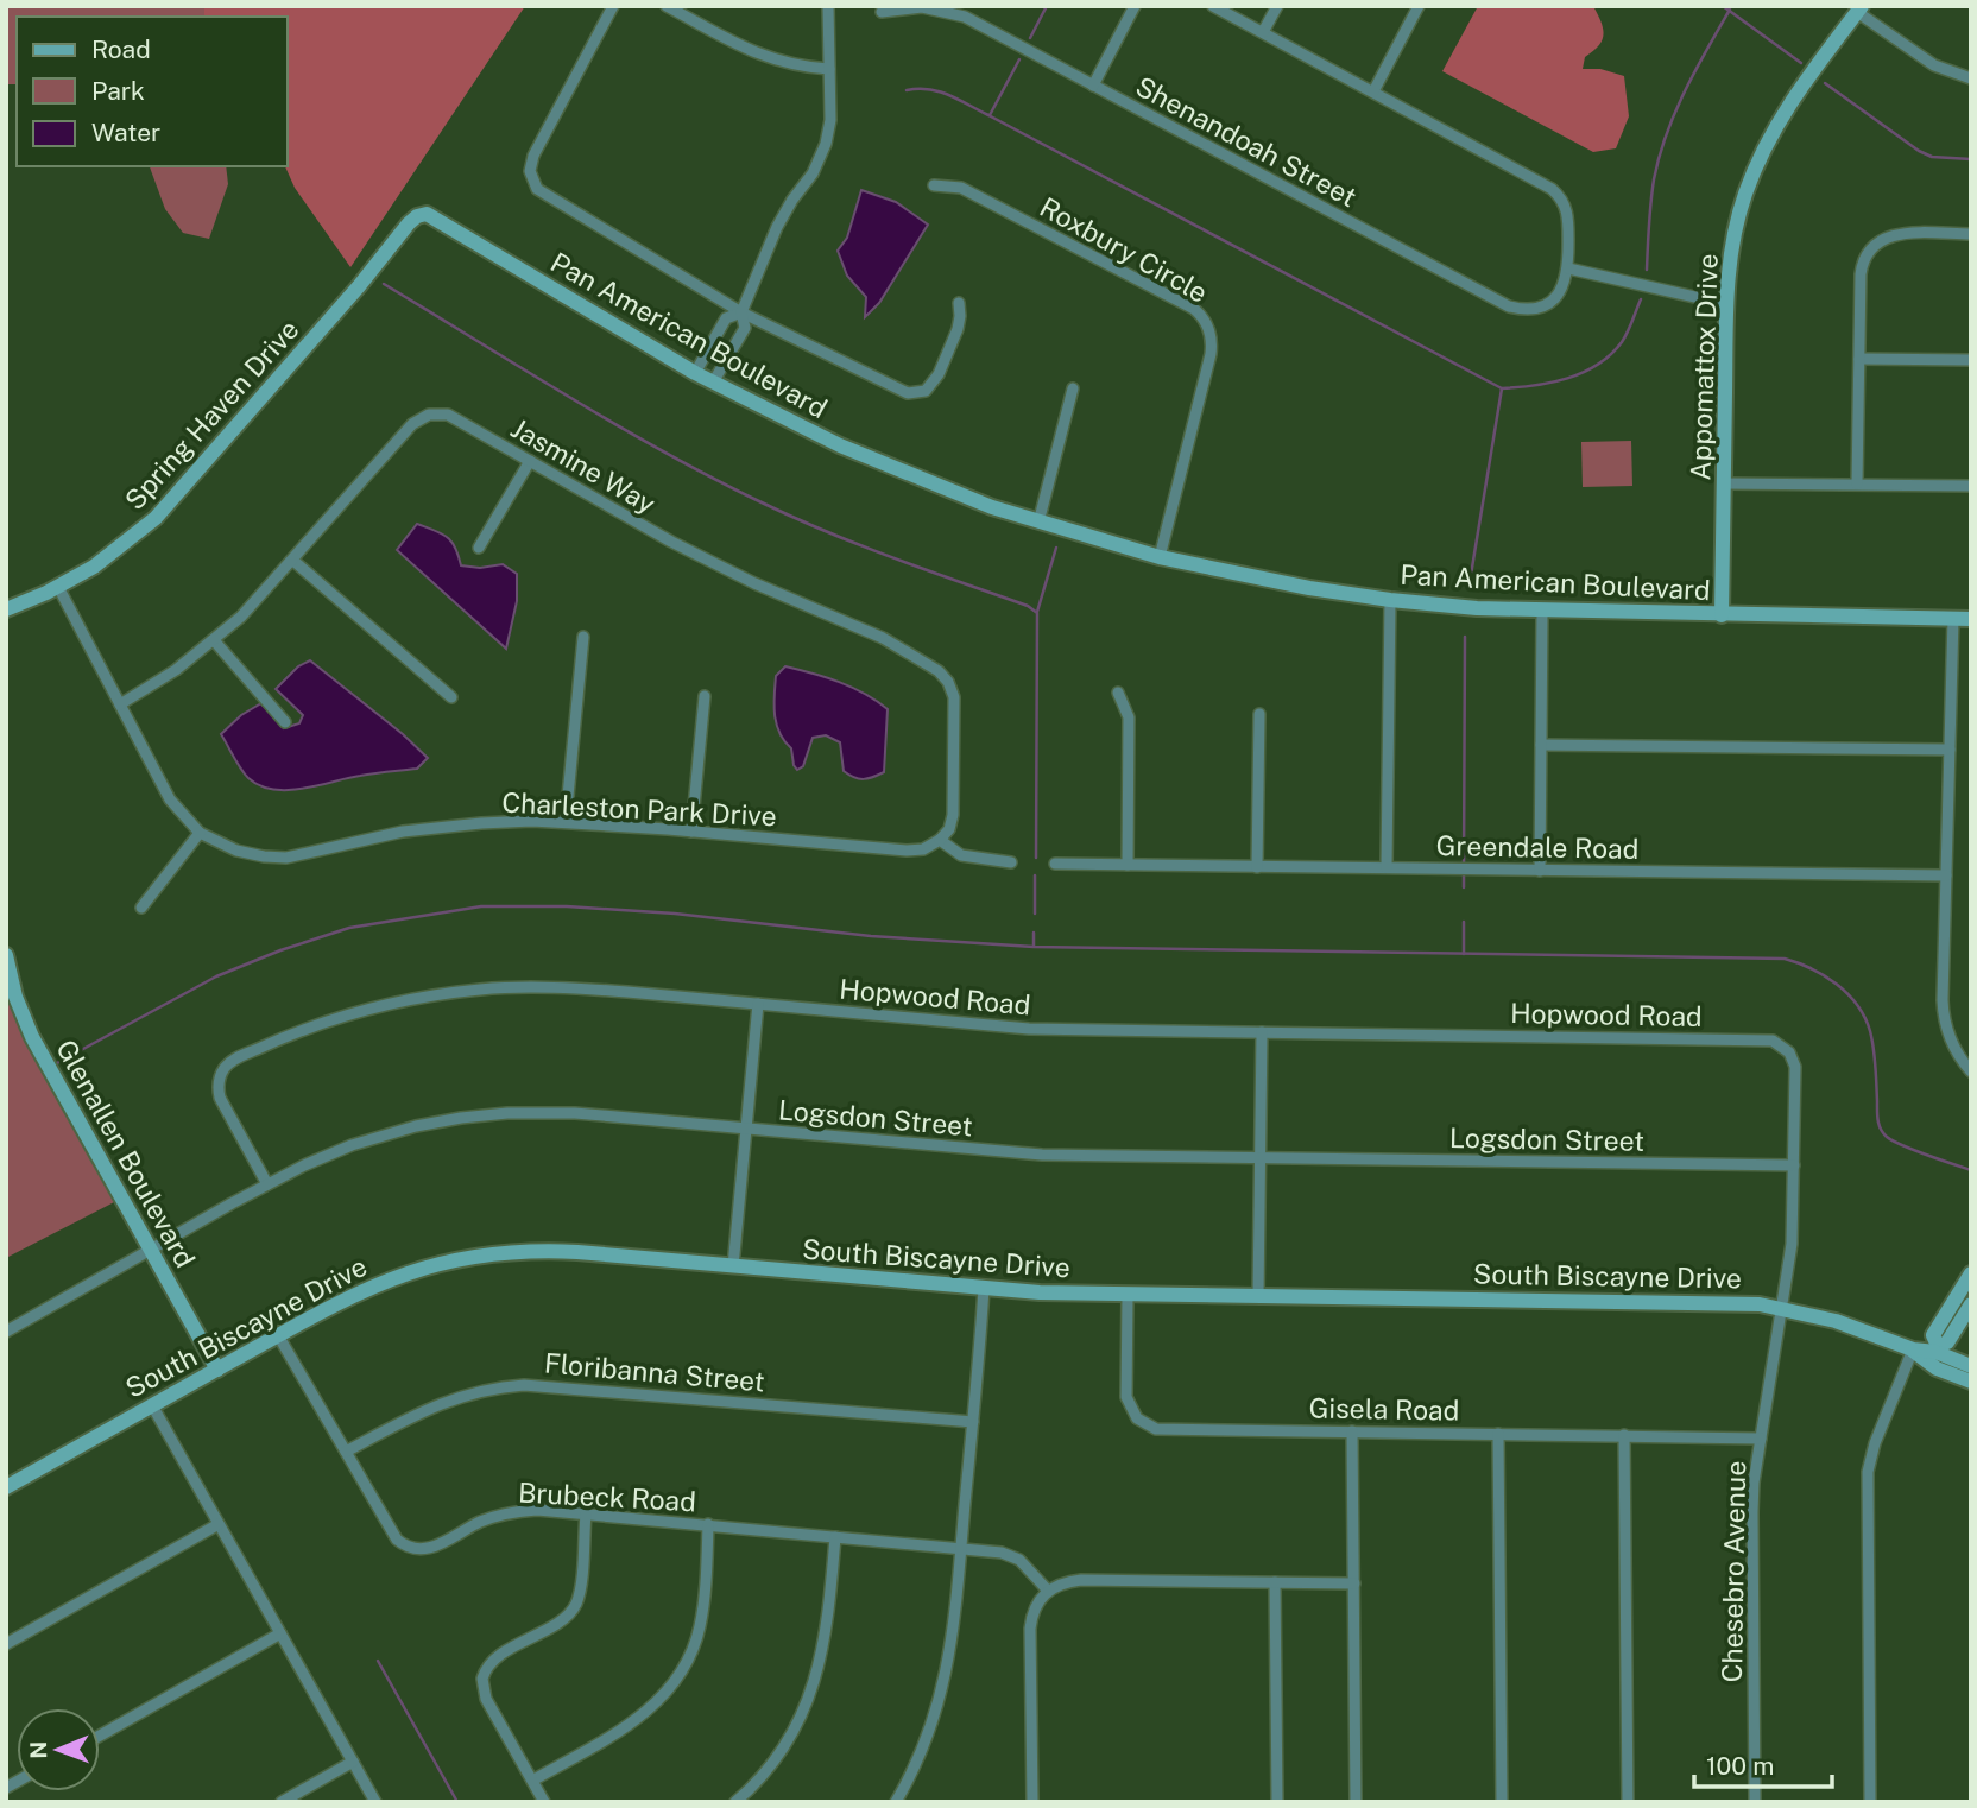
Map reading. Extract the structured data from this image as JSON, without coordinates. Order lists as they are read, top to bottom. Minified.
{"streets":{"street":["Shenandoah Street","Roxbury Circle","Pan American Boulevard","Appomattox Drive","Spring Haven Drive","Jasmine Way","Charleston Park Drive","Greendale Road","Hopwood Road","Logsdon Street","Glenallen Boulevard","South Biscayne Drive","Floribanna Street","Gisela Road","Brubeck Road","Chesebro Avenue"]},"crossings":[["Roxbury Circle","Pan American Boulevard"],["Pan American Boulevard","Appomattox Drive"],["Pan American Boulevard","Spring Haven Drive"],["Spring Haven Drive","Charleston Park Drive"],["Jasmine Way","Charleston Park Drive"],["Hopwood Road","Logsdon Street"],["Hopwood Road","Chesebro Avenue"],["Logsdon Street","Glenallen Boulevard"],["Logsdon Street","Chesebro Avenue"],["Glenallen Boulevard","South Biscayne Drive"],["South Biscayne Drive","Gisela Road"],["South Biscayne Drive","Brubeck Road"],["South Biscayne Drive","Chesebro Avenue"],["Floribanna Street","Brubeck Road"],["Gisela Road","Chesebro Avenue"]],"legend":["Road","Park","Water"],"scale_bar":"100 m","north":"left"}
